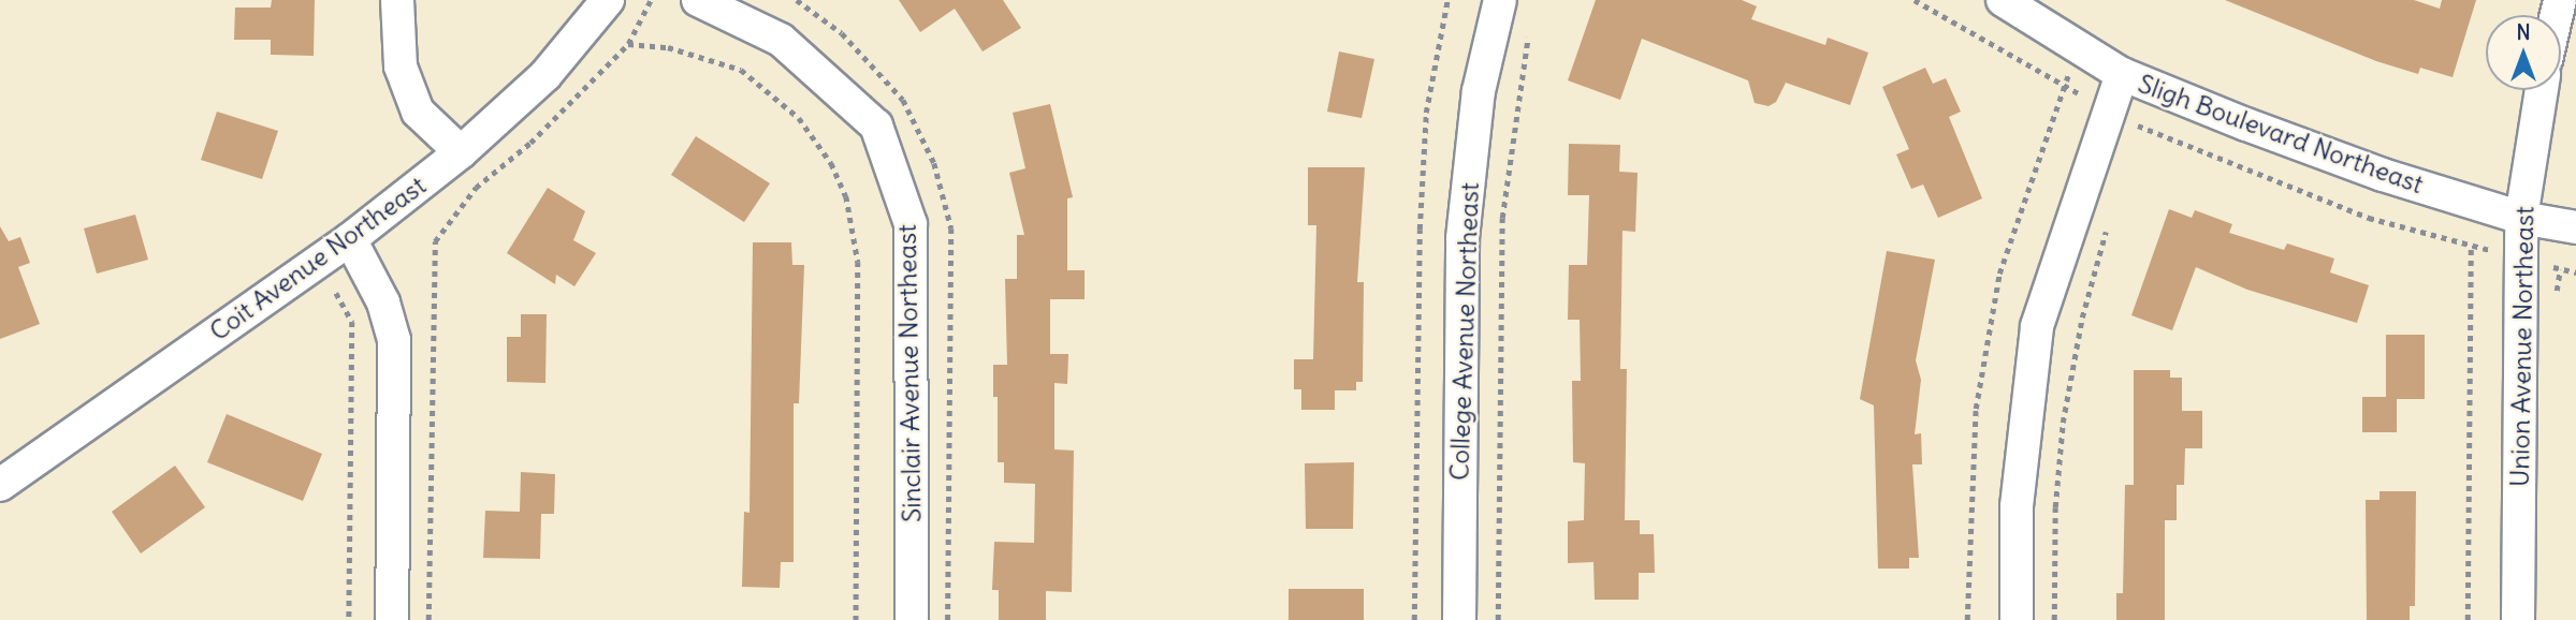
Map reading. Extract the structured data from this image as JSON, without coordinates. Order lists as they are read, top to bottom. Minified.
{"streets":{"street":["Sligh Boulevard Northeast","Coit Avenue Northeast","College Avenue Northeast","Union Avenue Northeast","Sinclair Avenue Northeast"]},"crossings":[["Sligh Boulevard Northeast","Union Avenue Northeast"]],"north":"top"}
